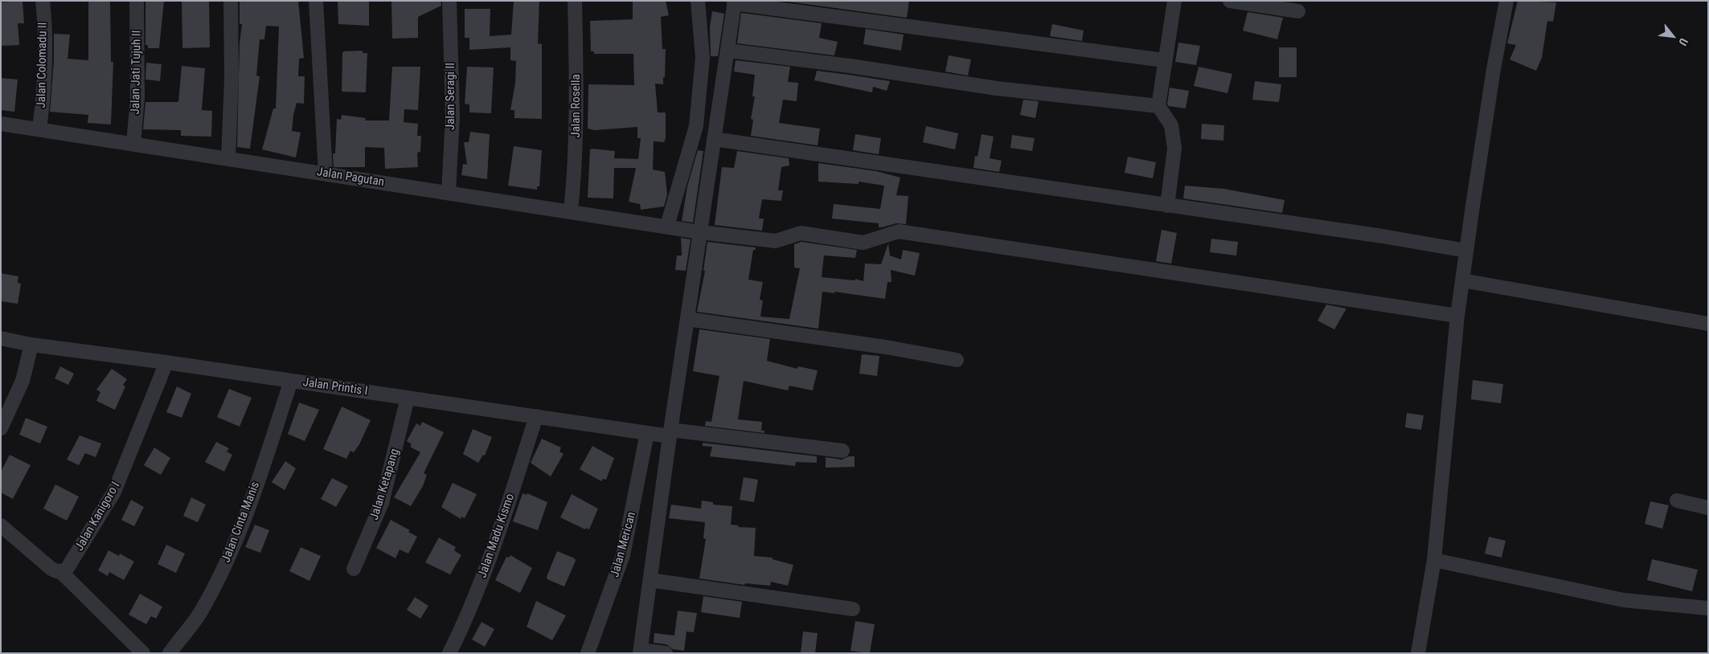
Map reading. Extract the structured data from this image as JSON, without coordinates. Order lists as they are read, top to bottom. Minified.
{"streets":{"street":["Jalan Colomadu II","Jalan Jati Tujuh II","Jalan Seragi II","Jalan Rosella","Jalan Pagutan","Jalan Printis I","Jalan Ketapang","Jalan Kanigoro I","Jalan Cinta Manis","Jalan Madu Kismo","Jalan Merican"]},"crossings":[["Jalan Colomadu II","Jalan Pagutan"],["Jalan Jati Tujuh II","Jalan Pagutan"],["Jalan Seragi II","Jalan Pagutan"],["Jalan Rosella","Jalan Pagutan"],["Jalan Printis I","Jalan Ketapang"],["Jalan Printis I","Jalan Kanigoro I"],["Jalan Printis I","Jalan Cinta Manis"],["Jalan Printis I","Jalan Madu Kismo"],["Jalan Printis I","Jalan Merican"]],"north":"bottom right"}
